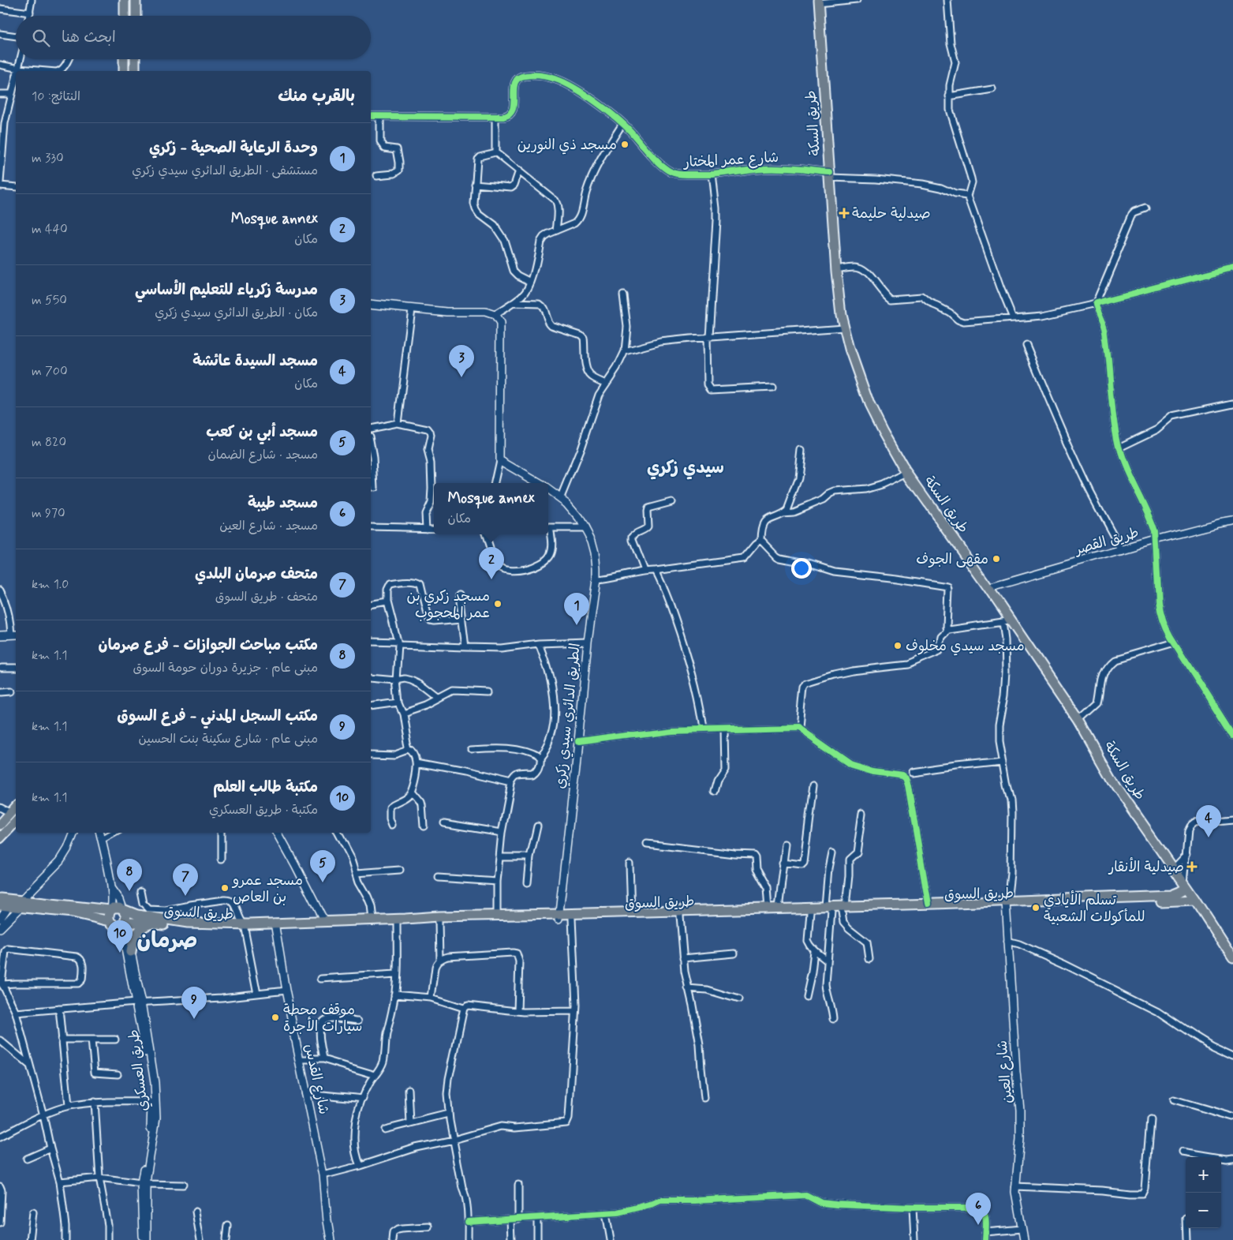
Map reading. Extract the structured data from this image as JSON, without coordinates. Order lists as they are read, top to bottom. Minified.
{"streets":{"main road":["طريق السكة","طريق السوق"],"street":["شارع عمر المختار","طريق القصر","الطريق الدائري سيدي زكري","طريق العسكري","شارع العين","شارع القدس"]},"crossings":[["طريق السكة","شارع عمر المختار"],["طريق السكة","طريق القصر"],["طريق السكة","طريق السوق"],["الطريق الدائري سيدي زكري","طريق السوق"],["طريق السوق","طريق العسكري"],["طريق السوق","شارع العين"],["طريق السوق","شارع القدس"]],"districts":["سيدي زكري","صرمان"],"places":{"other":["مسجد ذي النورين","مقهى الجوف","مسجد زكري بن عمر المحجوب","مسجد سيدي مخلوف","مسجد عمرو بن العاص","تسلم الأيادي للمأكولات الشعبية","موقف محطة سيارات الأجرة"],"health":["صيدلية حليمة","صيدلية الأنقار"]},"page":{"search":"ابحث هنا","heading":["بالقرب منك","النتائج: 10"],"list":[{"mark":"1","name":"وحدة الرعاية الصحية - زكري","note":"مستشفى · الطريق الدائري سيدي زكري","value":"330 m"},{"mark":"2","name":"Mosque annex","note":"مكان","value":"440 m"},{"mark":"3","name":"مدرسة زكرياء للتعليم الأساسي","note":"مكان · الطريق الدائري سيدي زكري","value":"550 m"},{"mark":"4","name":"مسجد السيدة عائشة","note":"مكان","value":"700 m"},{"mark":"5","name":"مسجد أبي بن كعب","note":"مسجد · شارع الضمان","value":"820 m"},{"mark":"6","name":"مسجد طيبة","note":"مسجد · شارع العين","value":"970 m"},{"mark":"7","name":"متحف صرمان البلدي","note":"متحف · طريق السوق","value":"1.0 km"},{"mark":"8","name":"مكتب مباحث الجوازات - فرع صرمان","note":"مبنى عام · جزيرة دوران حومة السوق","value":"1.1 km"},{"mark":"9","name":"مكتب السجل المدني - فرع السوق","note":"مبنى عام · شارع سكينة بنت الحسين","value":"1.1 km"},{"mark":"10","name":"مكتبة طالب العلم","note":"مكتبة · طريق العسكري","value":"1.1 km"}],"pins":["3","2","1","4","5","8","7","10","9","6"],"popup":["Mosque annex","مكان"],"map_buttons":["+","−"]}}
